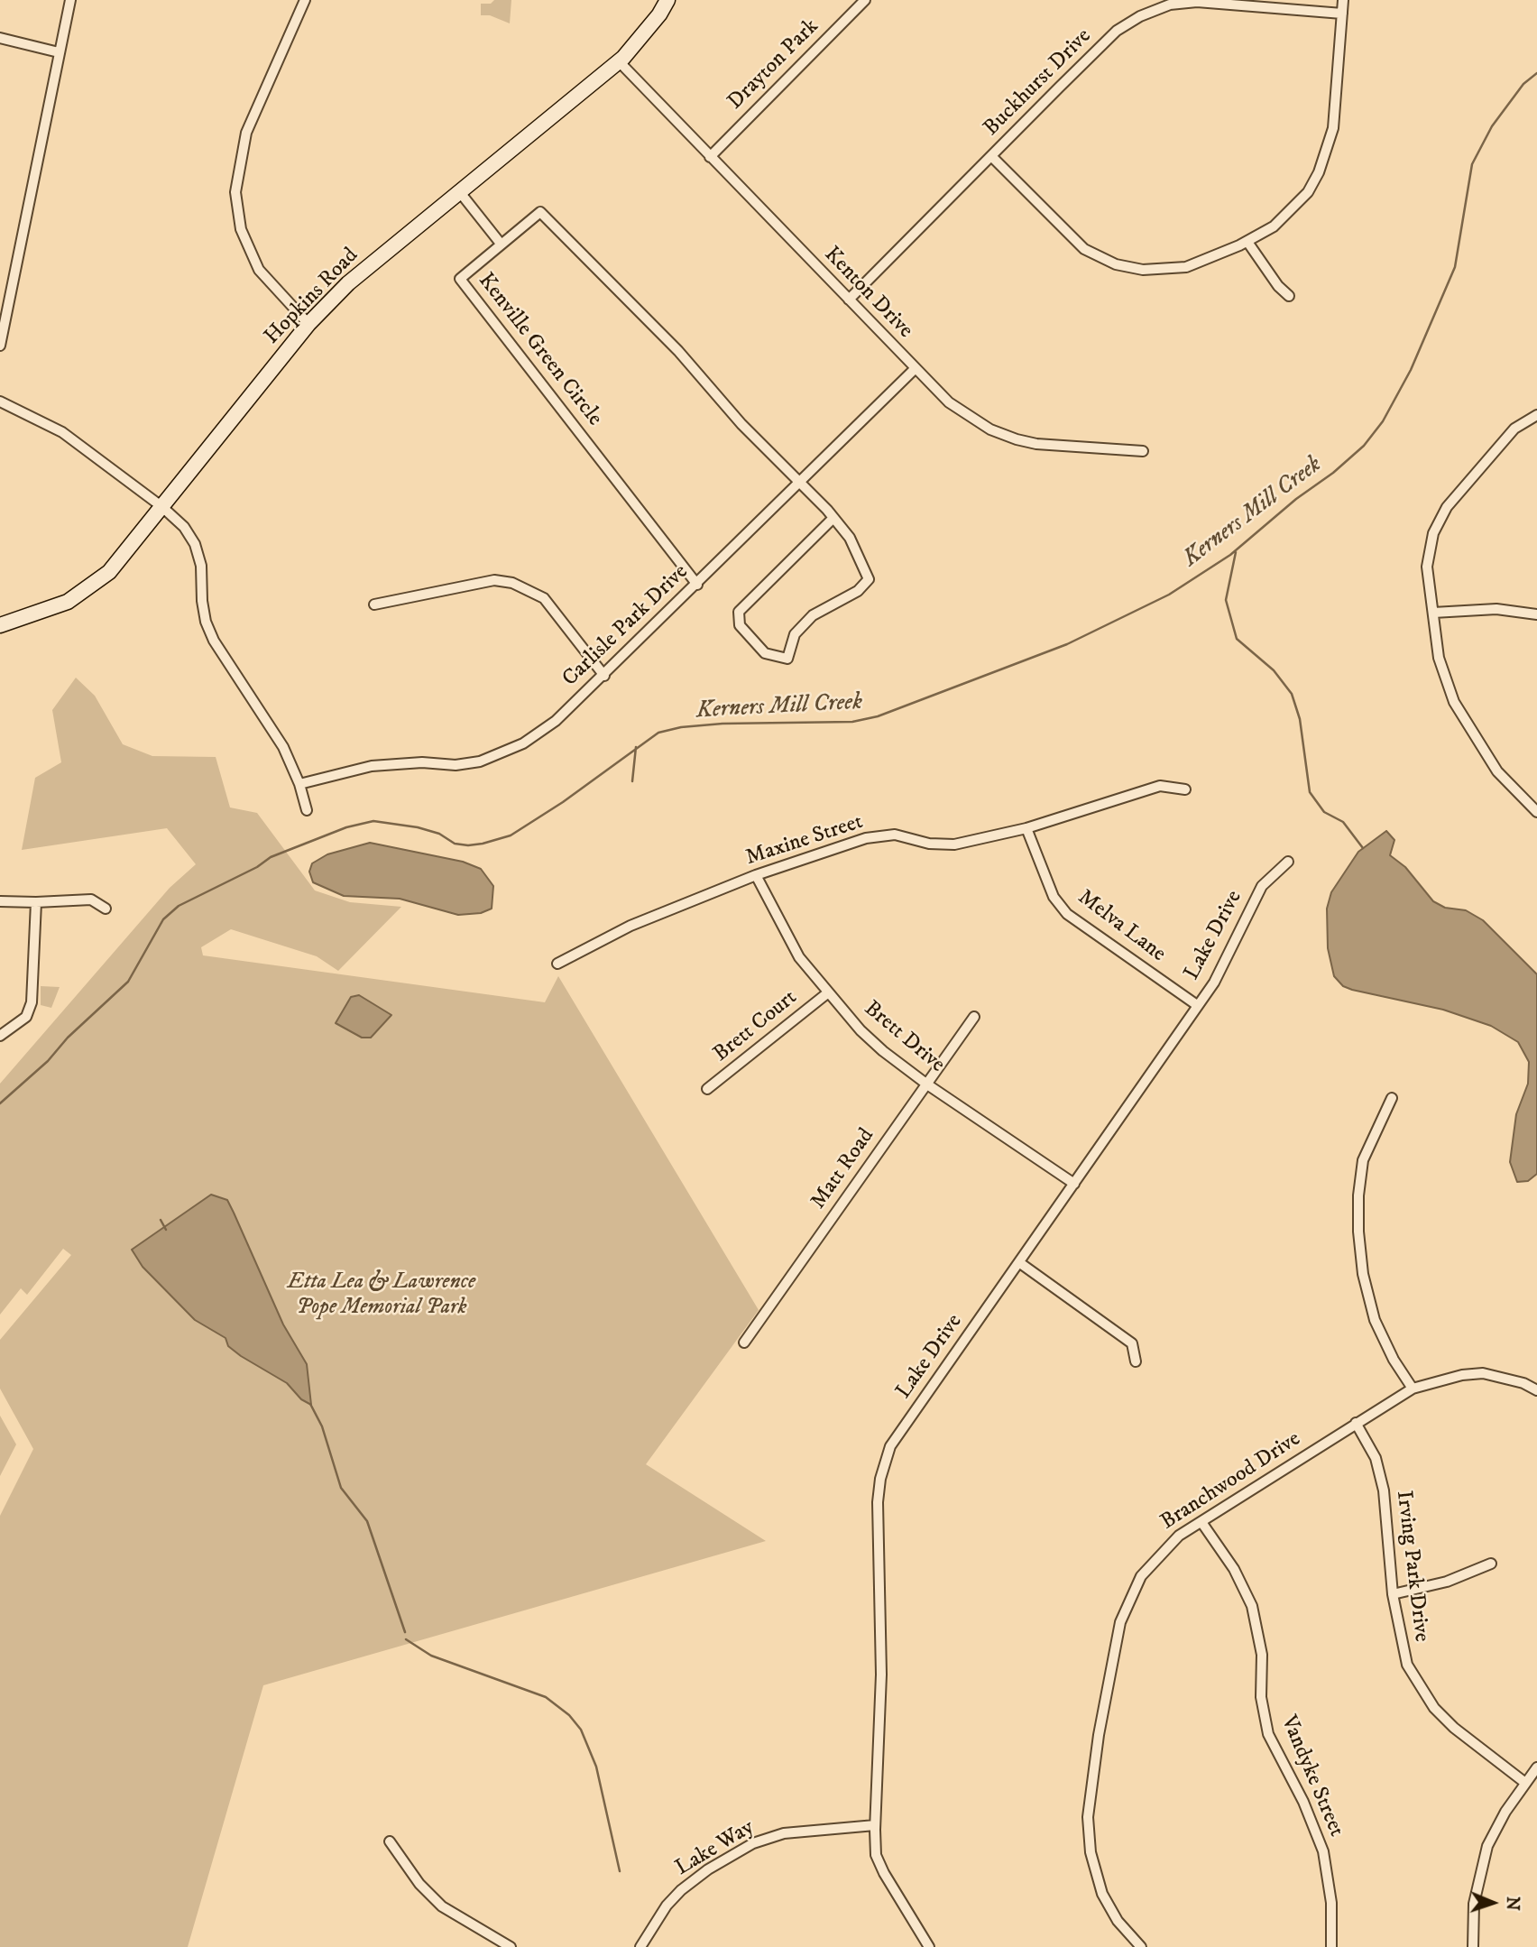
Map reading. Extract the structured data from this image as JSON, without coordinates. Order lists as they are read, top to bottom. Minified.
{"streets":{"main road":["Hopkins Road"],"street":["Drayton Park","Buckhurst Drive","Kenton Drive","Kenville Green Circle","Carlisle Park Drive","Maxine Street","Melva Lane","Lake Drive","Brett Court","Brett Drive","Matt Road","Branchwood Drive","Irving Park Drive","Vandyke Street","Lake Way"]},"crossings":[["Drayton Park","Kenton Drive"],["Buckhurst Drive","Kenton Drive"],["Kenton Drive","Hopkins Road"],["Kenton Drive","Carlisle Park Drive"],["Kenville Green Circle","Carlisle Park Drive"],["Maxine Street","Melva Lane"],["Maxine Street","Brett Drive"],["Melva Lane","Lake Drive"],["Lake Drive","Brett Drive"],["Lake Drive","Lake Way"],["Brett Court","Brett Drive"],["Brett Drive","Matt Road"],["Branchwood Drive","Irving Park Drive"],["Branchwood Drive","Vandyke Street"]],"water":["Kerners Mill Creek"],"parks":["Etta Lea & Lawrence Pope Memorial Park"],"north":"right"}
